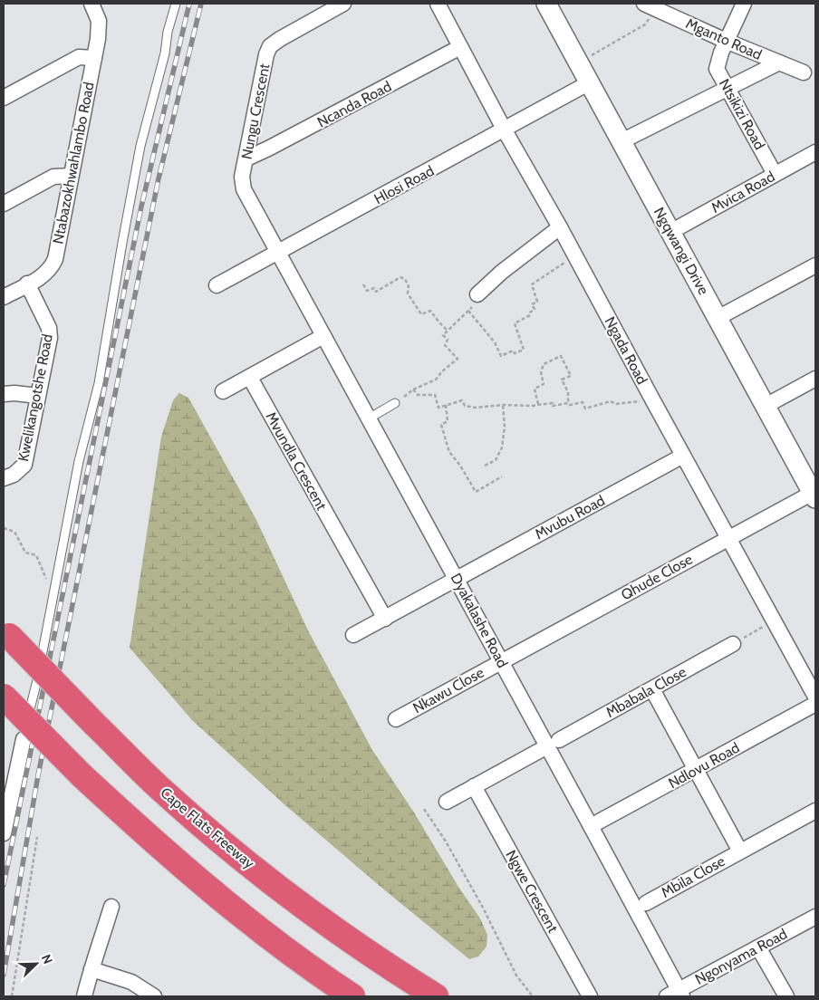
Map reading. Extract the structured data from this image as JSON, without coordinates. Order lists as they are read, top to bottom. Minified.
{"streets":{"highway":["Cape Flats Freeway"],"street":["Mganto Road","Ncanda Road","Nungu Crescent","Ntsikizi Road","Ntabazokhwahlambo Road","Hlosi Road","Mvica Road","Ngqwangi Drive","Ngada Road","Kwelikangotshe Road","Mvundla Crescent","Mvubu Road","Qhude Close","Dyakalashe Road","Nkawu Close","Mbabala Close","Ndlovu Road","Mbila Close","Ngwe Crescent","Ngonyama Road"]},"crossings":[["Mganto Road","Ntsikizi Road"],["Ncanda Road","Nungu Crescent"],["Ncanda Road","Ngada Road"],["Nungu Crescent","Hlosi Road"],["Nungu Crescent","Dyakalashe Road"],["Ntsikizi Road","Mvica Road"],["Ntabazokhwahlambo Road","Kwelikangotshe Road"],["Hlosi Road","Ngqwangi Drive"],["Hlosi Road","Ngada Road"],["Hlosi Road","Dyakalashe Road"],["Mvica Road","Ngqwangi Drive"],["Ngqwangi Drive","Qhude Close"],["Ngada Road","Mvubu Road"],["Ngada Road","Qhude Close"],["Mvubu Road","Dyakalashe Road"],["Qhude Close","Dyakalashe Road"],["Qhude Close","Nkawu Close"],["Dyakalashe Road","Nkawu Close"],["Dyakalashe Road","Mbabala Close"],["Dyakalashe Road","Ndlovu Road"],["Dyakalashe Road","Ngonyama Road"],["Mbabala Close","Mbila Close"],["Ndlovu Road","Mbila Close"]],"north":"top right"}
